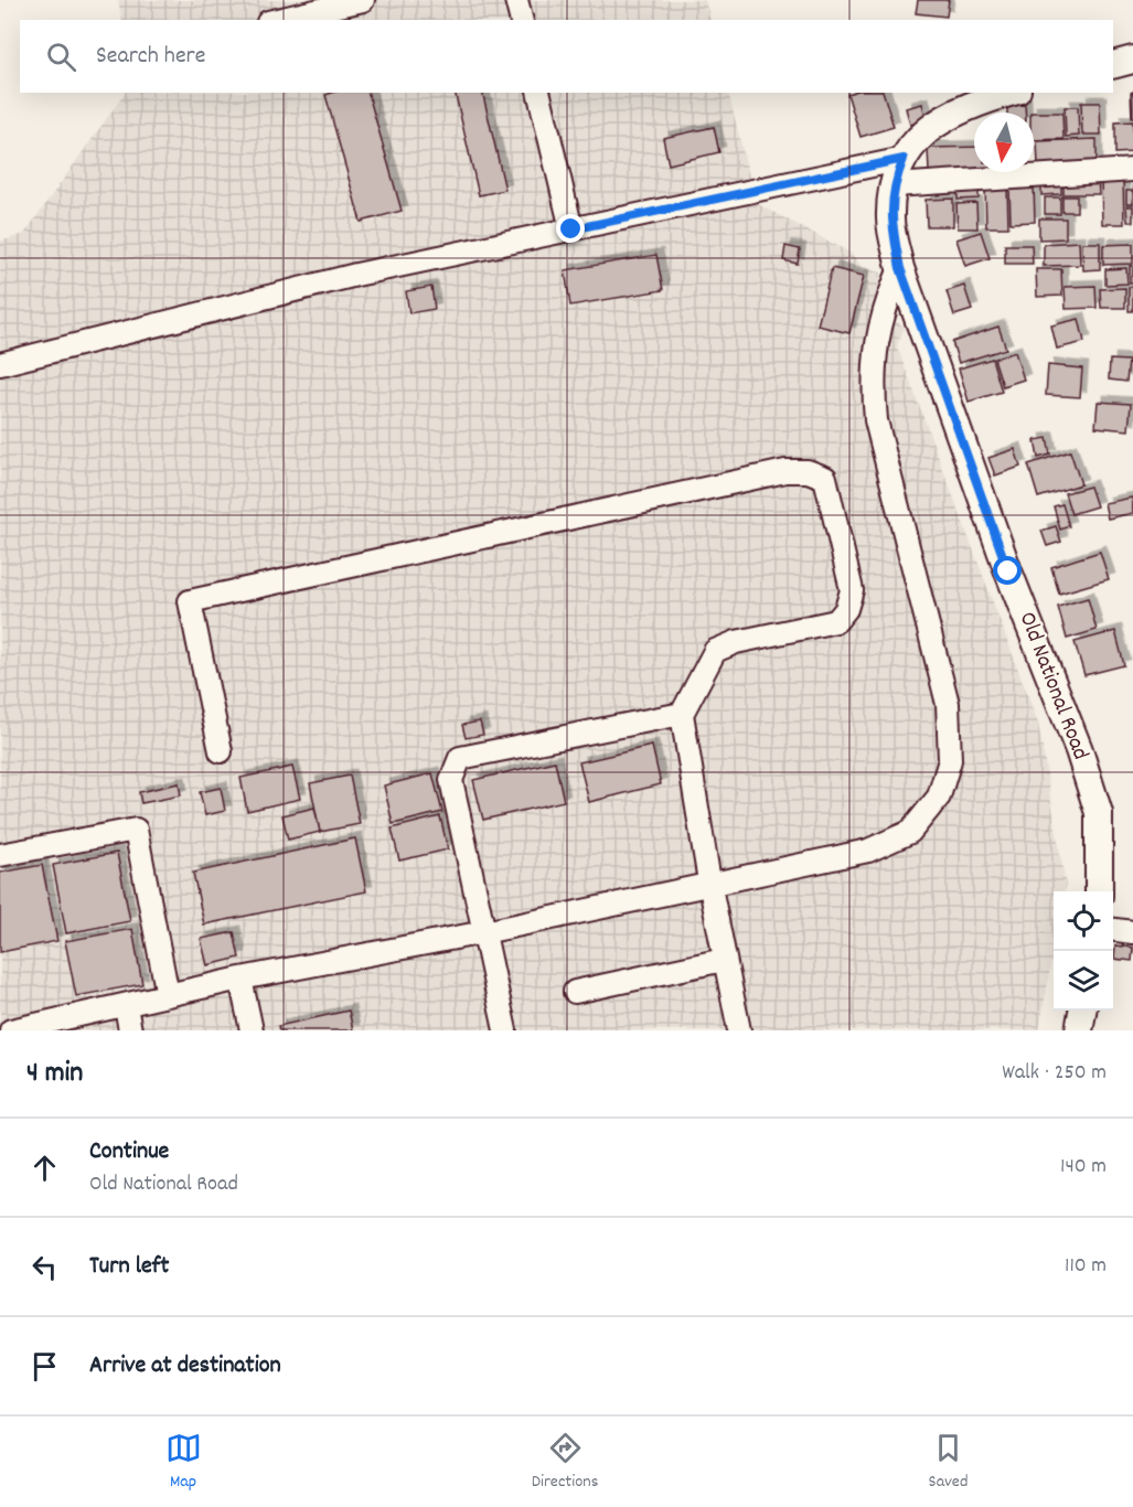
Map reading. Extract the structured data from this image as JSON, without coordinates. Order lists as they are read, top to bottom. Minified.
{"streets":{"main road":["Old National Road"]},"north":"bottom","page":{"search":"Search here","heading":["4 min","Walk · 250 m"],"list":[["Continue","Old National Road","140 m"],["Turn left","110 m"],"Arrive at destination"],"nav":["Map","Directions","Saved"]}}
